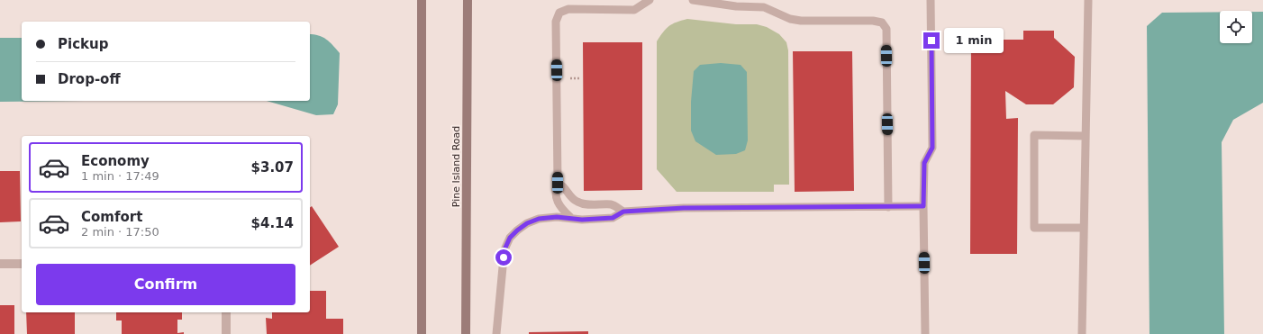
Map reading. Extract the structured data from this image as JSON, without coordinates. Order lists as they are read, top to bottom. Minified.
{"streets":{"main road":["Pine Island Road"]},"page":{"banner":["Pickup","Drop-off"],"bubble":"1 min","list":[{"name":"Economy","note":"1 min · 17:49","value":"$3.07"},{"name":"Comfort","note":"2 min · 17:50","value":"$4.14"}],"buttons":"Confirm"}}
